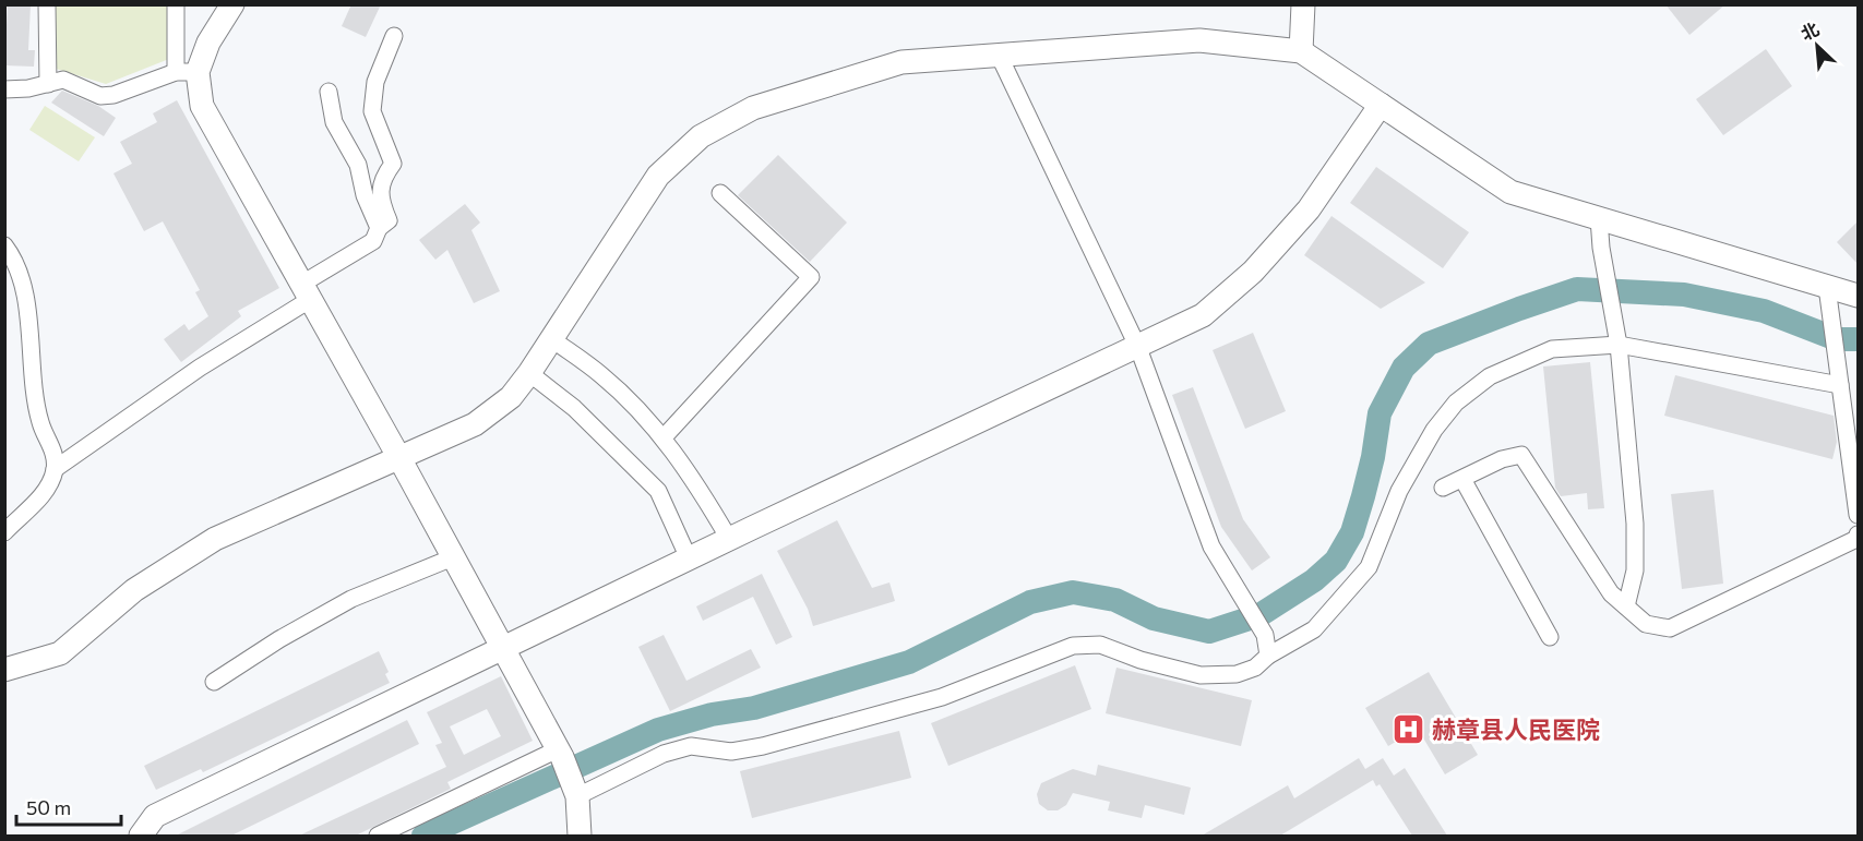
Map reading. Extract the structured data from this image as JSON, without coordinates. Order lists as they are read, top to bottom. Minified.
{"places":{"hospital":["赫章县人民医院"]},"scale_bar":"50 m","north":"top left"}
